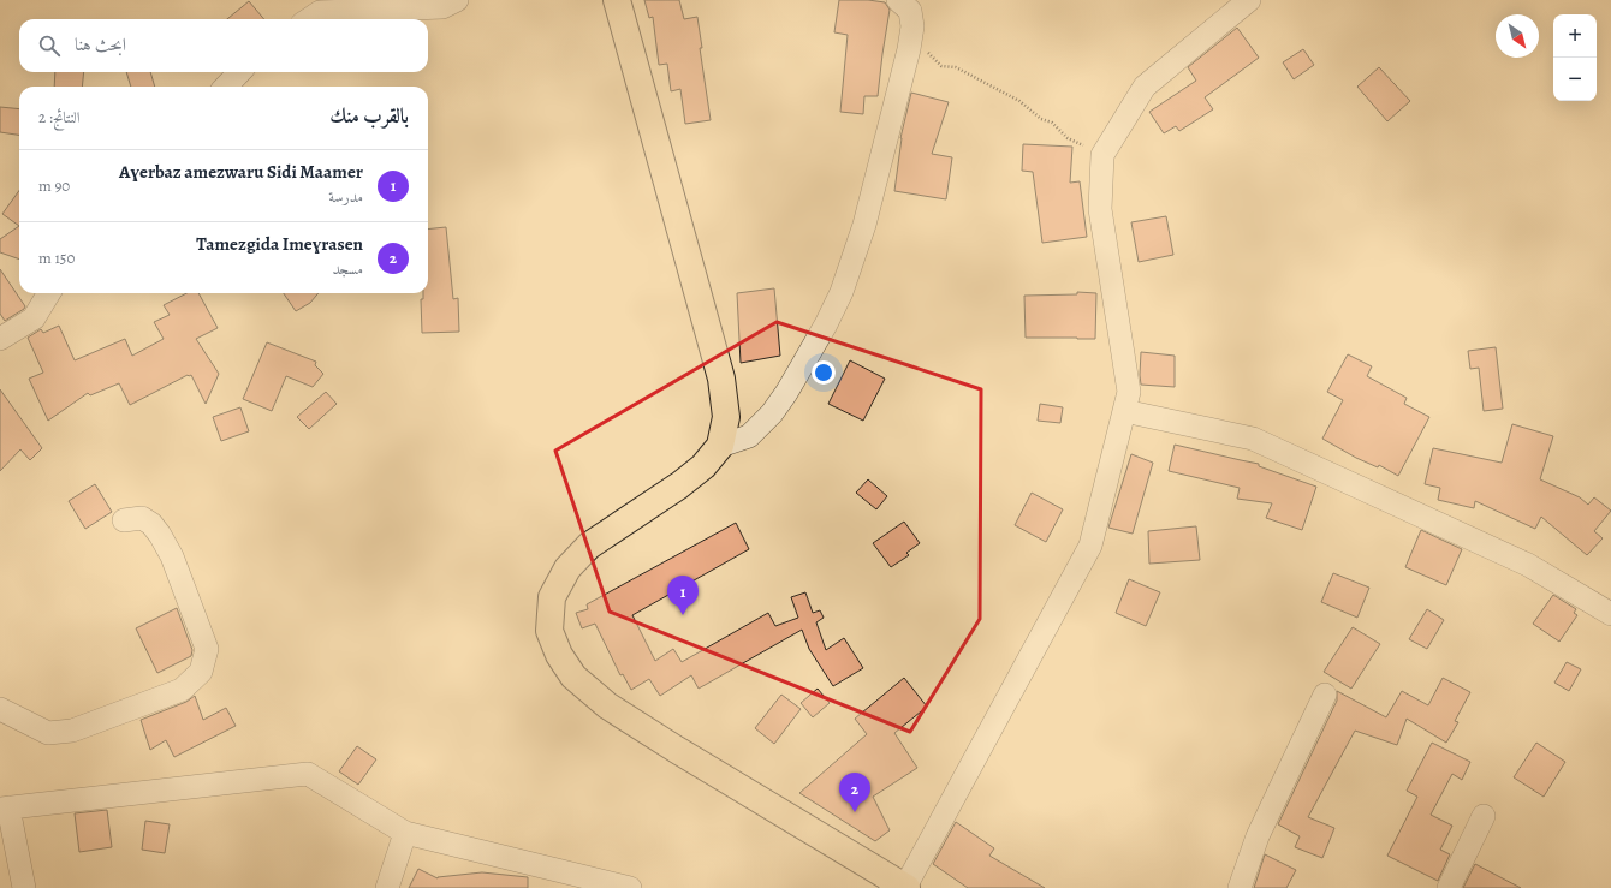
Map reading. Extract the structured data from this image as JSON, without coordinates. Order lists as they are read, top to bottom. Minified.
{"north":"bottom right","page":{"map_buttons":["+","−"],"search":"ابحث هنا","heading":["بالقرب منك","النتائج: 2"],"list":[{"mark":"1","name":"Aɣerbaz amezwaru Sidi Maamer","note":"مدرسة","value":"90 m"},{"mark":"2","name":"Tamezgida Imeɣrasen","note":"مسجد","value":"150 m"}],"pins":["1","2"]}}
